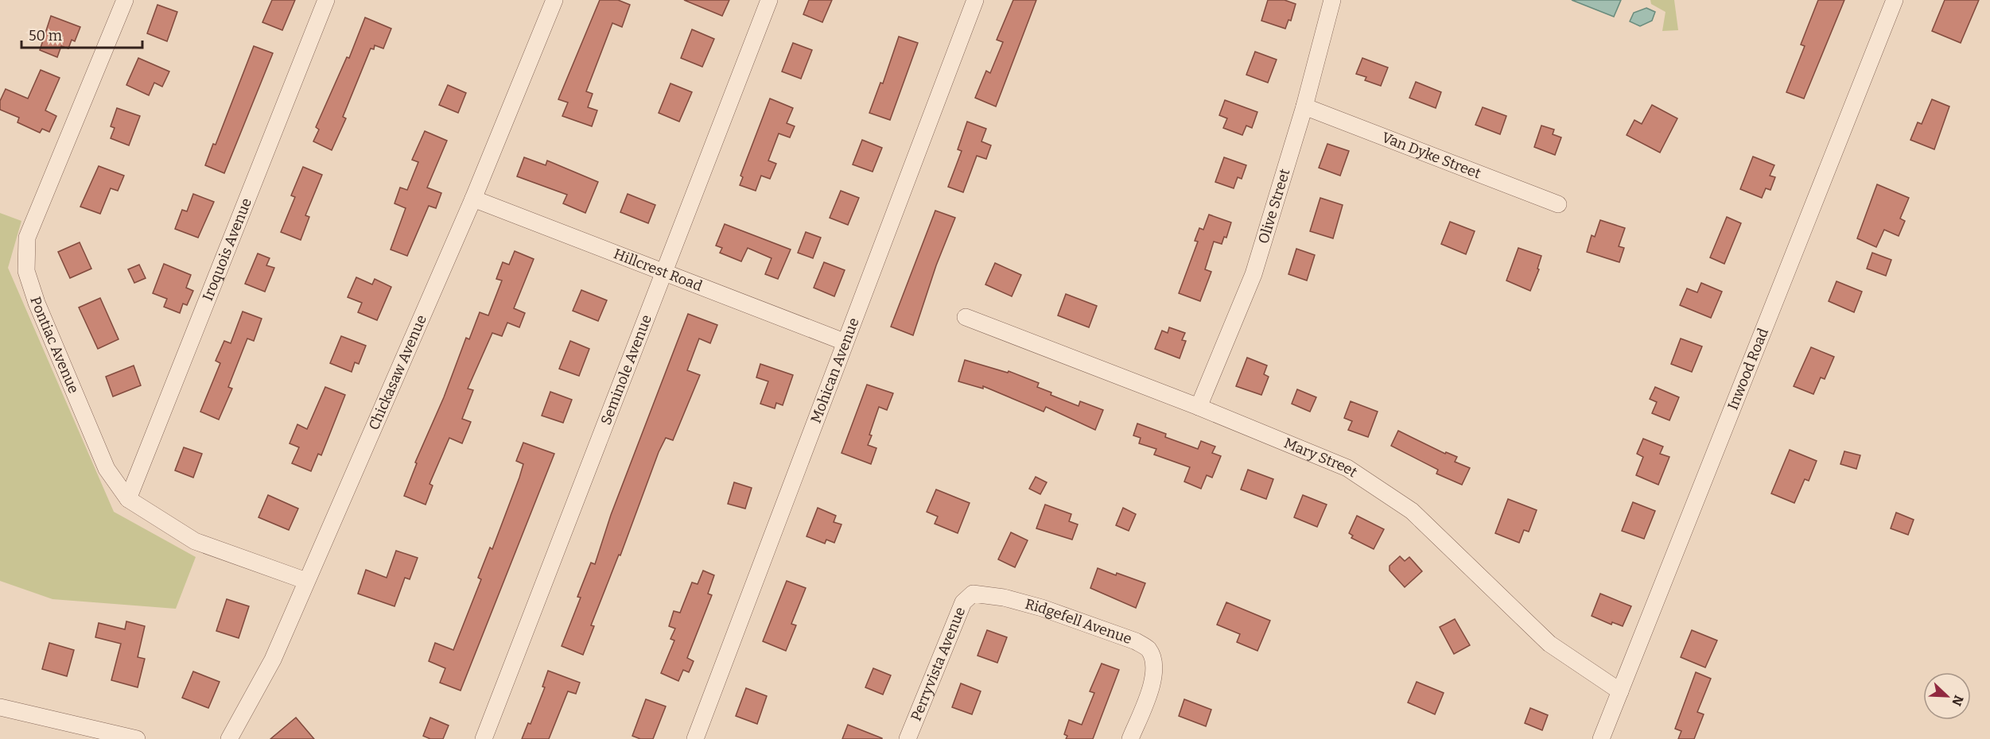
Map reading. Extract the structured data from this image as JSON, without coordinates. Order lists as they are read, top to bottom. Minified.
{"streets":{"street":["Van Dyke Street","Olive Street","Iroquois Avenue","Hillcrest Road","Pontiac Avenue","Seminole Avenue","Mohican Avenue","Inwood Road","Chickasaw Avenue","Mary Street","Ridgefell Avenue","Perryvista Avenue"]},"crossings":[["Van Dyke Street","Olive Street"],["Olive Street","Mary Street"],["Iroquois Avenue","Pontiac Avenue"],["Hillcrest Road","Seminole Avenue"],["Hillcrest Road","Mohican Avenue"],["Hillcrest Road","Chickasaw Avenue"],["Pontiac Avenue","Chickasaw Avenue"],["Inwood Road","Mary Street"],["Ridgefell Avenue","Perryvista Avenue"]],"scale_bar":"50 m","north":"bottom right"}
